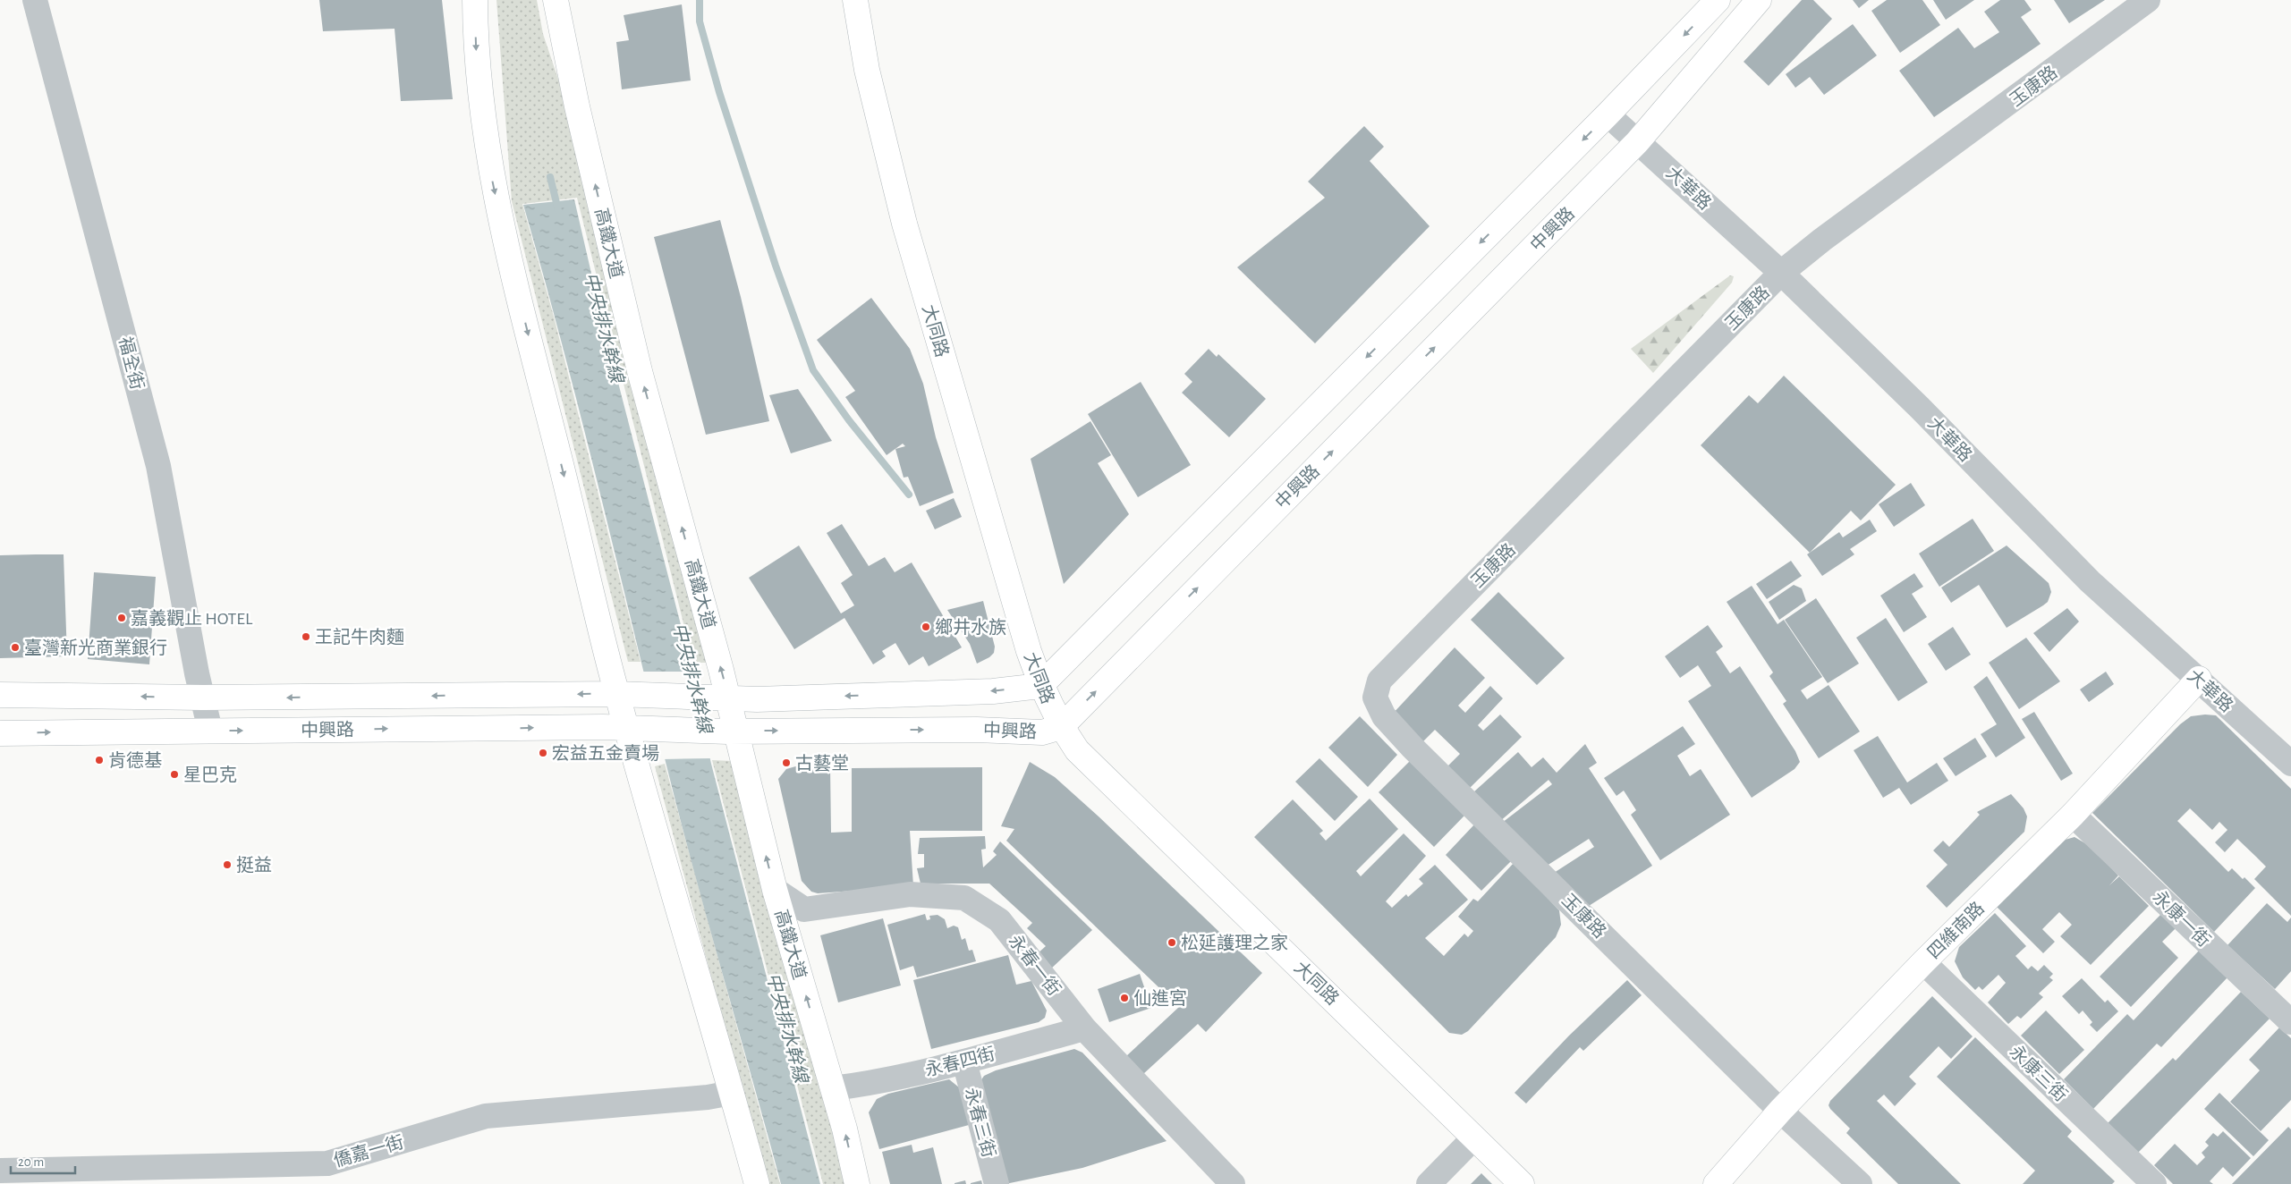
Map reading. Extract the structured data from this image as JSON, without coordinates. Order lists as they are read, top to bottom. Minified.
{"streets":{"street":["玉康路","大華路","中興路","高鐵大道","大同路","福全街","永康一街","四維南路","永春一街","永春四街","永康三街","永春三街","僑嘉一街"]},"crossings":[["玉康路","大華路"],["玉康路","四維南路"],["大華路","中興路"],["大華路","四維南路"],["中興路","高鐵大道"],["中興路","大同路"],["中興路","福全街"],["高鐵大道","永春一街"],["高鐵大道","永春四街"],["永康一街","四維南路"],["四維南路","永康三街"],["永春一街","永春四街"],["永春四街","永春三街"]],"water":["中央排水幹線"],"places":["嘉義觀止 HOTEL","鄉井水族","王記牛肉麵","臺灣新光商業銀行","宏益五金賣場","肯德基","古藝堂","星巴克","挺益","松延護理之家","仙進宮"],"scale_bar":"20 m"}
